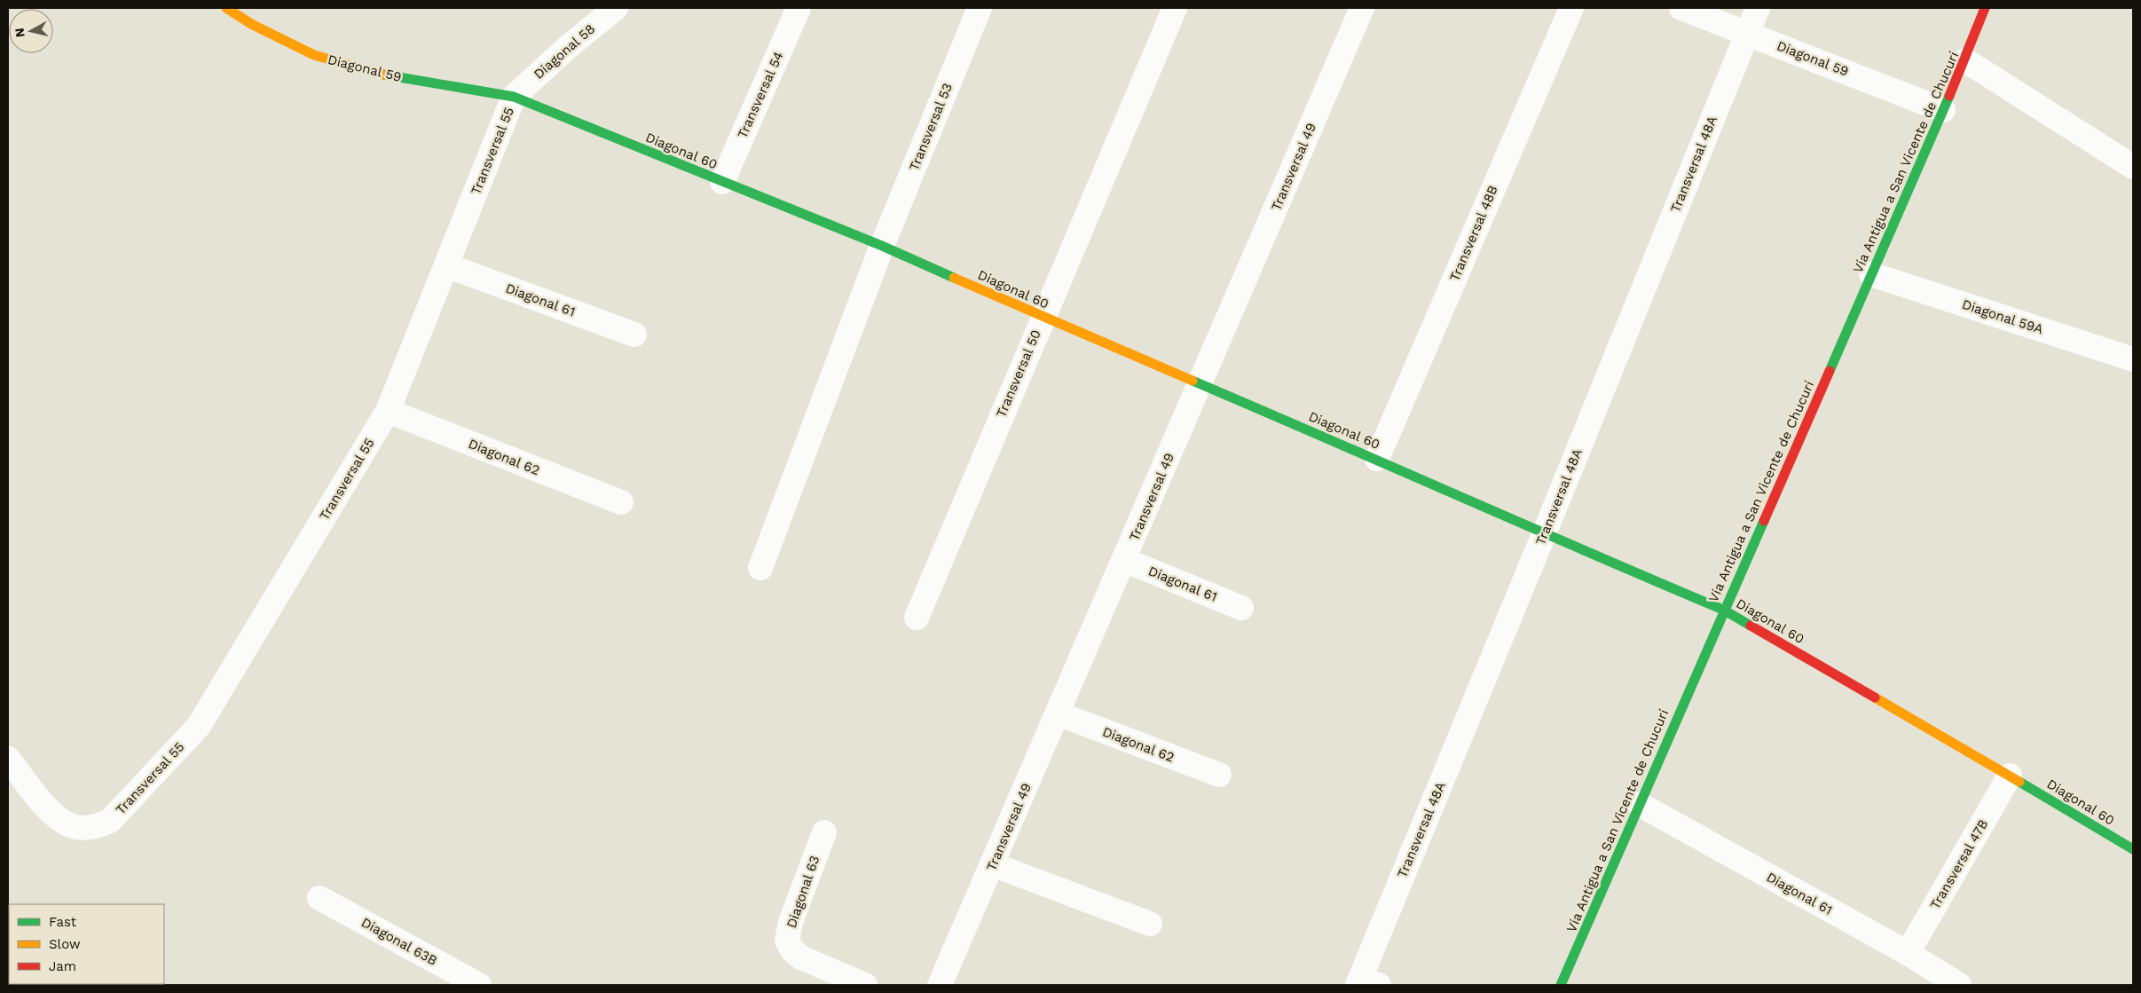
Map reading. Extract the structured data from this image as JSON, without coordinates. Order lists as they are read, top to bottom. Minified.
{"streets":{"street":["Diagonal 58","Diagonal 59","Transversal 54","Transversal 53","Transversal 55","Diagonal 60","Vía Antigua a San Vicente de Chucurí","Transversal 48A","Transversal 49","Transversal 48B","Diagonal 61","Diagonal 59A","Transversal 50","Diagonal 62","Transversal 47B","Diagonal 63","Diagonal 63B"]},"crossings":[["Diagonal 58","Diagonal 59"],["Diagonal 58","Transversal 55"],["Diagonal 58","Diagonal 60"],["Diagonal 59","Transversal 55"],["Diagonal 59","Diagonal 60"],["Diagonal 59","Vía Antigua a San Vicente de Chucurí"],["Diagonal 59","Transversal 48A"],["Transversal 54","Diagonal 60"],["Transversal 53","Diagonal 60"],["Transversal 55","Diagonal 60"],["Transversal 55","Diagonal 61"],["Transversal 55","Diagonal 62"],["Diagonal 60","Vía Antigua a San Vicente de Chucurí"],["Diagonal 60","Transversal 48A"],["Diagonal 60","Transversal 49"],["Diagonal 60","Transversal 48B"],["Diagonal 60","Transversal 50"],["Diagonal 60","Transversal 47B"],["Vía Antigua a San Vicente de Chucurí","Diagonal 61"],["Vía Antigua a San Vicente de Chucurí","Diagonal 59A"],["Transversal 49","Diagonal 61"],["Transversal 49","Diagonal 62"],["Diagonal 61","Transversal 47B"]],"legend":["Fast","Slow","Jam"],"north":"left"}
